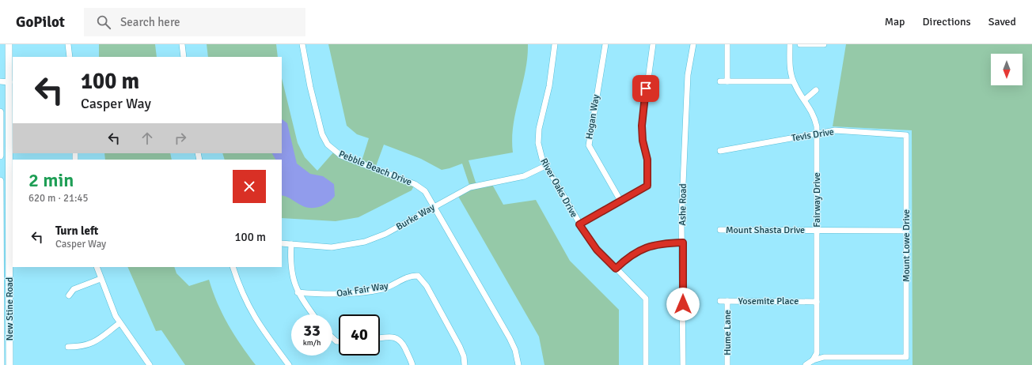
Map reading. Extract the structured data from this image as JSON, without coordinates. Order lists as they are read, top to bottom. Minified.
{"streets":{"main road":["New Stine Road"],"street":["Hogan Way","Tevis Drive","Pebble Beach Drive","River Oaks Drive","Fairway Drive","Ashe Road","Burke Way","Mount Shasta Drive","Mount Lowe Drive","Oak Fair Way","Yosemite Place","Hume Lane"]},"crossings":[["Tevis Drive","Fairway Drive"],["Tevis Drive","Mount Lowe Drive"],["Pebble Beach Drive","Burke Way"],["River Oaks Drive","Burke Way"],["Fairway Drive","Mount Shasta Drive"],["Fairway Drive","Mount Lowe Drive"],["Fairway Drive","Yosemite Place"],["Mount Shasta Drive","Mount Lowe Drive"],["Yosemite Place","Hume Lane"]],"north":"bottom","page":{"header":"GoPilot","search":"Search here","nav":["Map","Directions","Saved"],"turn":["100 m","Casper Way"],"heading":["2 min","620 m · 21:45"],"list":[{"name":"Turn left","note":"Casper Way","value":"100 m"}],"speed":"33 km/h","limit":"40"}}
